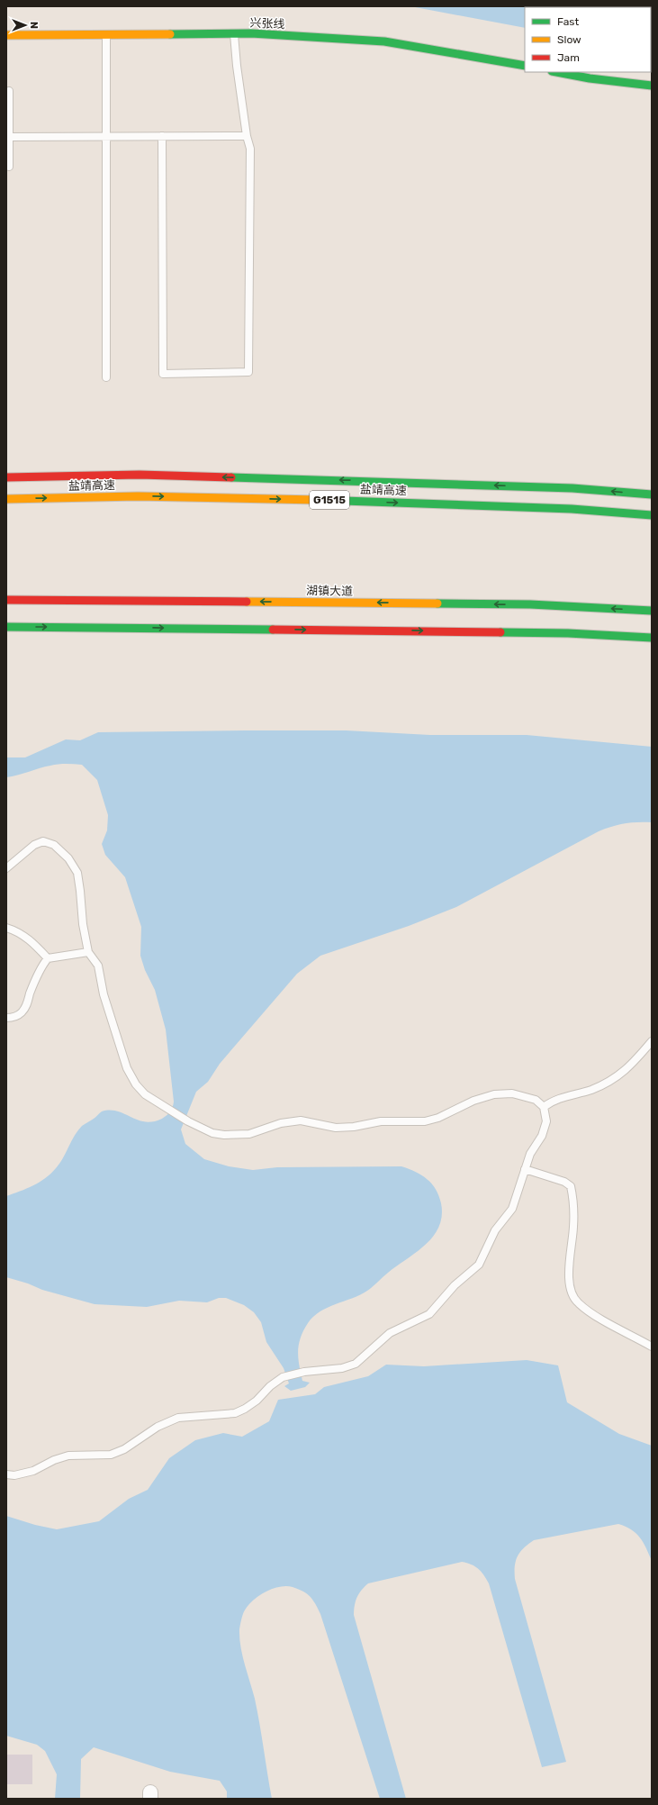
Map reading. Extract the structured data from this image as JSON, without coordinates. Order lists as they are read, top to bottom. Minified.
{"streets":{"main road":["兴张线","盐靖高速","G1515","湖镇大道"]},"legend":["Fast","Slow","Jam"],"north":"right"}
